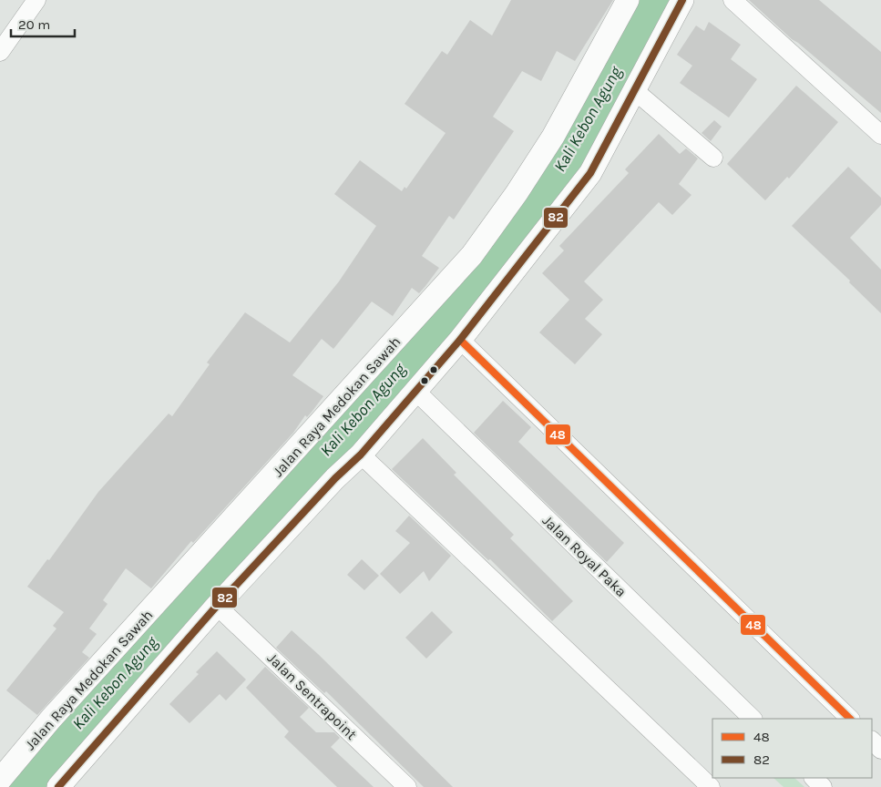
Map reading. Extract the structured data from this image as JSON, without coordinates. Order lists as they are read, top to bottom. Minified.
{"streets":{"street":["Jalan Raya Medokan Sawah","Jalan Royal Paka","Jalan Sentrapoint"]},"water":["Kali Kebon Agung"],"lines":["transit line 82","transit line 48"],"legend":["48","82"],"scale_bar":"20 m"}
